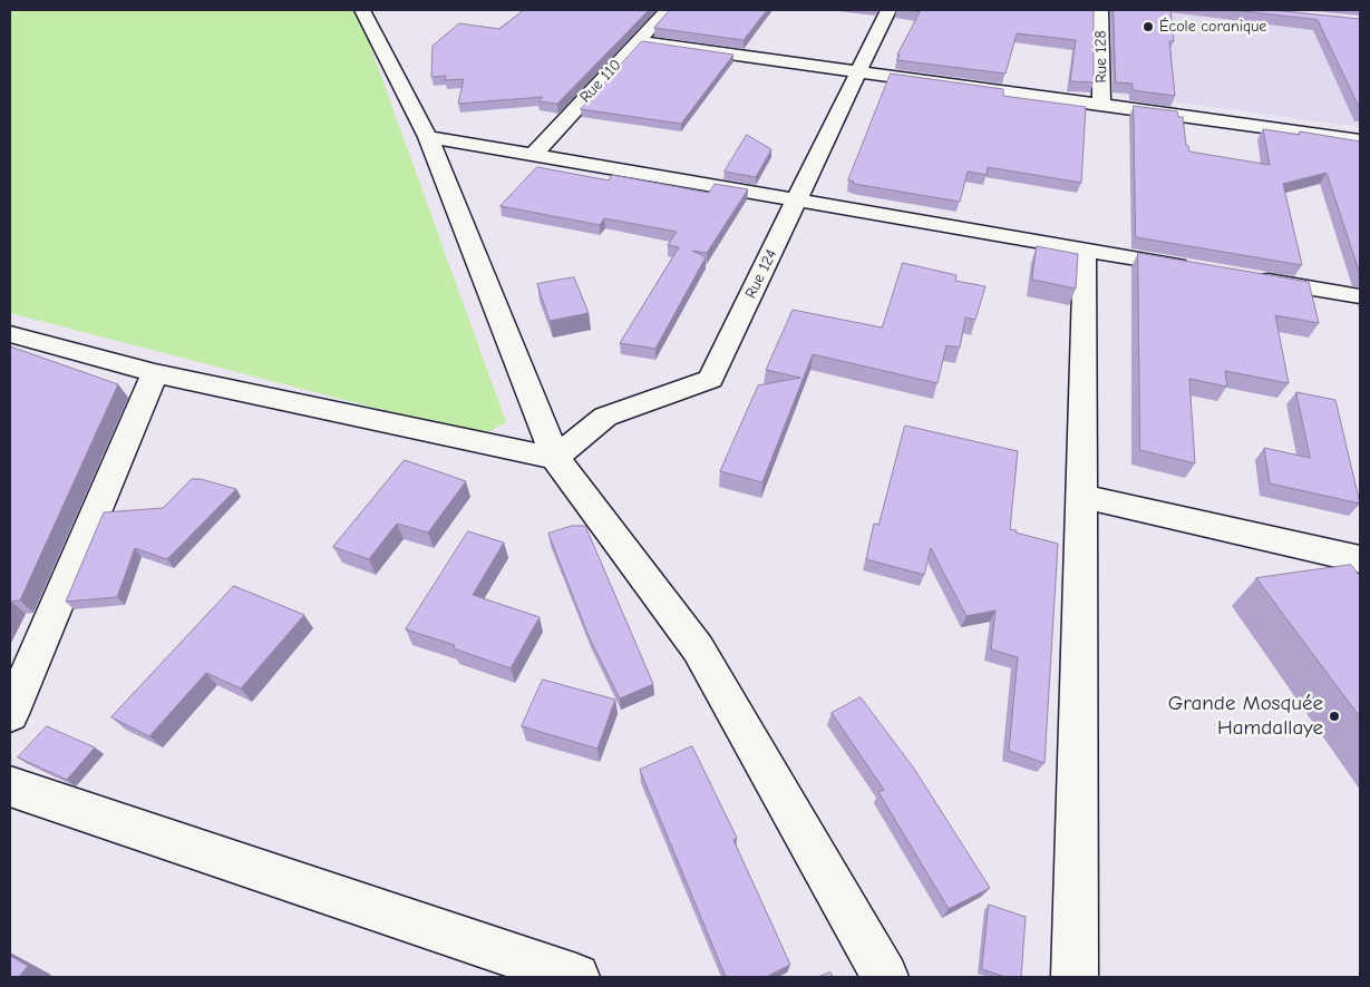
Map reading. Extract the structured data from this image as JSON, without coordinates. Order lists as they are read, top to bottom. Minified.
{"streets":{"street":["Rue 128","Rue 110","Rue 124"]},"places":["École coranique","Grande Mosquée Hamdallaye"]}
